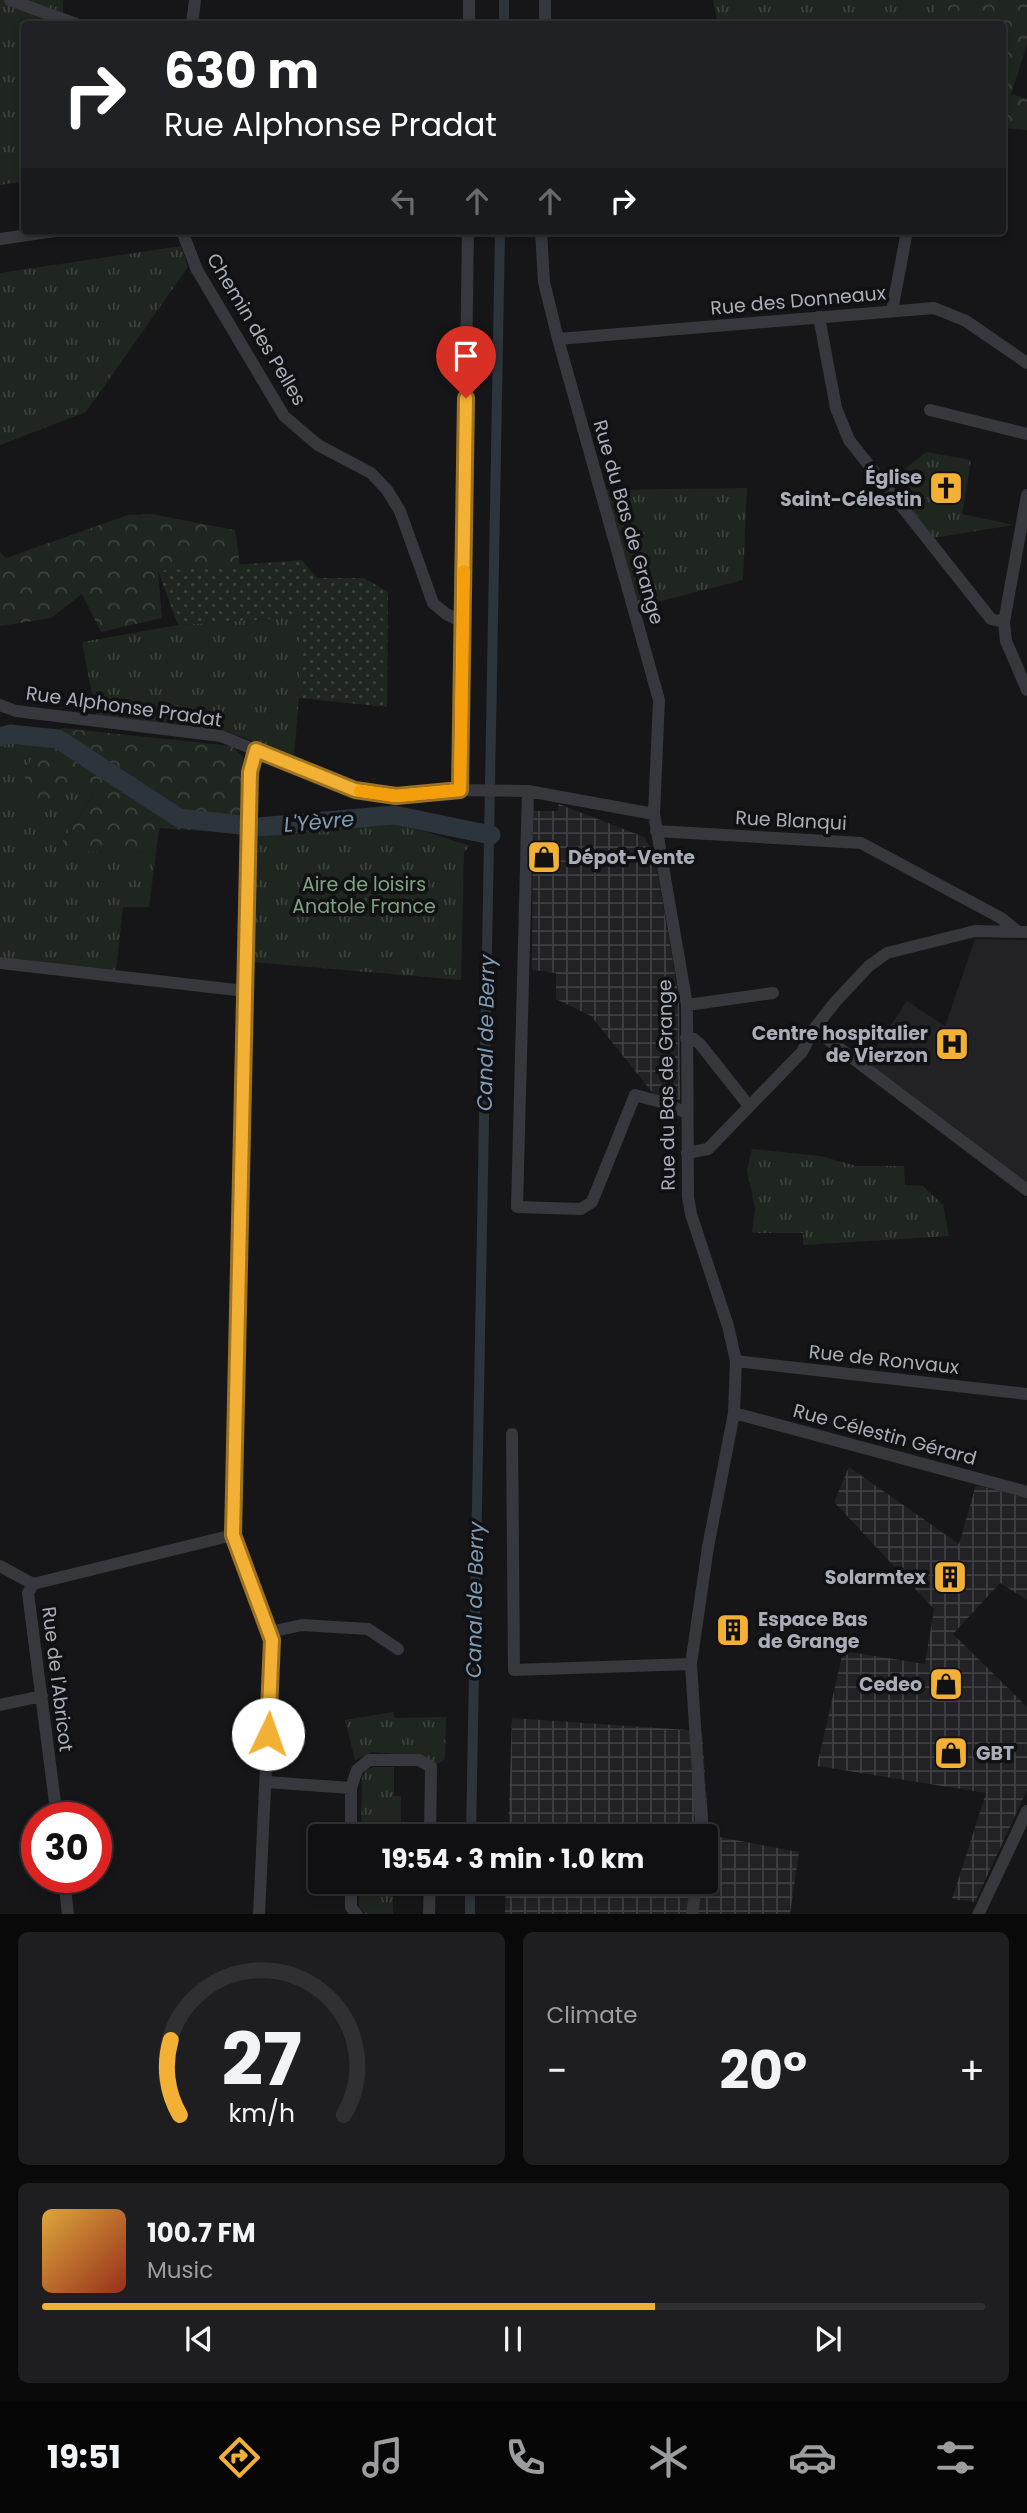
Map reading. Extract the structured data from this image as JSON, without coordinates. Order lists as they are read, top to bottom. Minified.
{"streets":{"street":["Rue des Donneaux","Chemin des Pelles","Rue du Bas de Grange","Rue Alphonse Pradat","Rue Blanqui","Rue de Ronvaux","Rue Célestin Gérard","Rue de l'Abricot"]},"crossings":[["Rue des Donneaux","Rue du Bas de Grange"],["Rue du Bas de Grange","Rue Alphonse Pradat"],["Rue du Bas de Grange","Rue Blanqui"],["Rue du Bas de Grange","Rue de Ronvaux"],["Rue du Bas de Grange","Rue Célestin Gérard"]],"water":["L'Yèvre","Canal de Berry"],"parks":["Aire de loisirs Anatole France"],"places":{"church":["Église Saint-Célestin"],"shop":["Dépot-Vente","Cedeo","GBT"],"hospital":["Centre hospitalier de Vierzon"],"building":["Solarmtex","Espace Bas de Grange"]},"page":{"turn":["630 m","Rue Alphonse Pradat"],"limit":"30","trip":"19:54 · 3 min · 1.0 km","tile":"Climate","heat":["−","20°","+"],"song":["100.7 FM","Music"],"tabs":"19:51","gauge":["27","km/h"]}}
